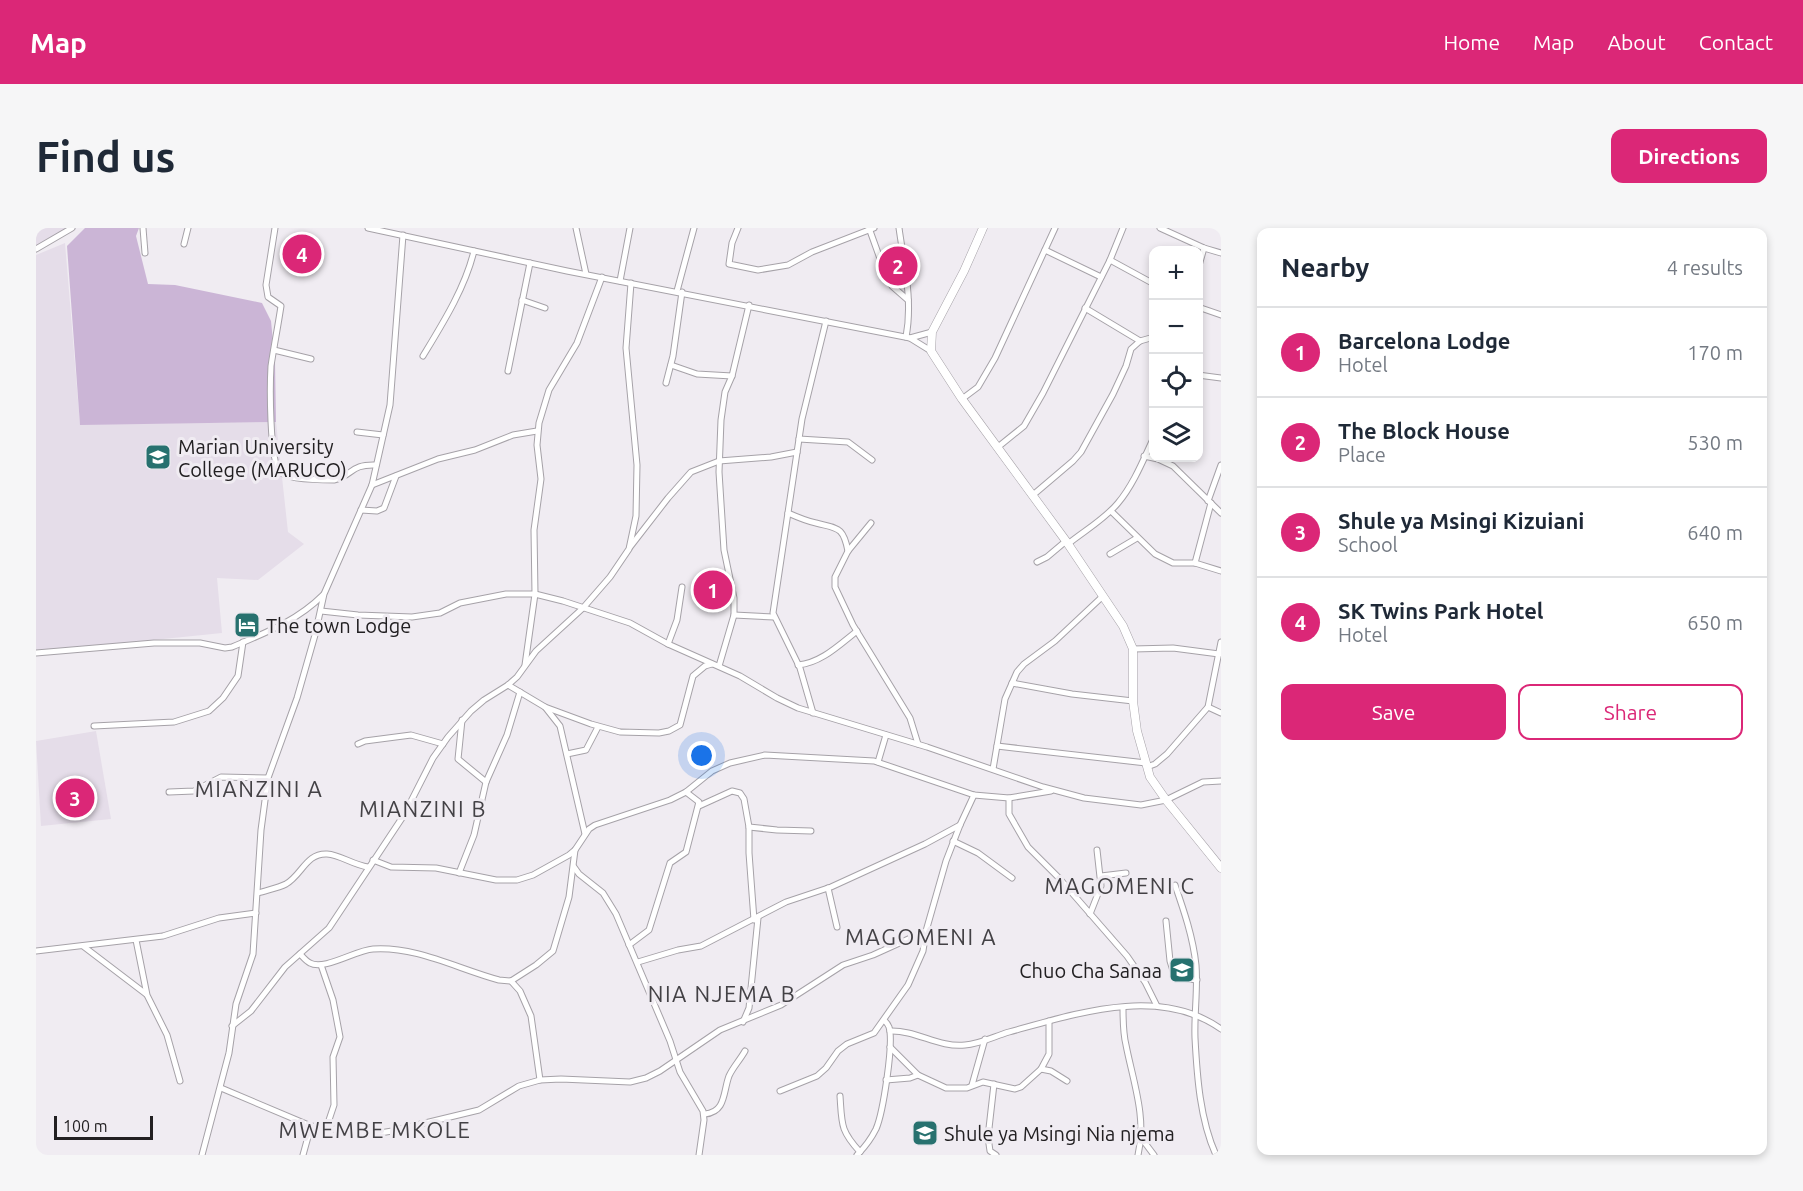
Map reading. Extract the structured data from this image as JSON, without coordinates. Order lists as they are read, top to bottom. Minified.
{"districts":["MIANZINI A","MIANZINI B","MAGOMENI C","MAGOMENI A","NIA NJEMA B","MWEMBE MKOLE"],"places":{"school or university":["Marian University College (MARUCO)","Chuo Cha Sanaa","Shule ya Msingi Nia njema"],"hotel":["The town Lodge"]},"scale_bar":"100 m","page":{"header":"Map","nav":["Home","Map","About","Contact"],"buttons":["Directions",["Save","Share"]],"title":"Find us","heading":["Nearby","4 results"],"pins":["4","2","1","3"],"map_buttons":["+","−"],"list":[{"mark":"1","name":"Barcelona Lodge","note":"Hotel","value":"170 m"},{"mark":"2","name":"The Block House","note":"Place","value":"530 m"},{"mark":"3","name":"Shule ya Msingi Kizuiani","note":"School","value":"640 m"},{"mark":"4","name":"SK Twins Park Hotel","note":"Hotel","value":"650 m"}],"scale":"100 m"}}
